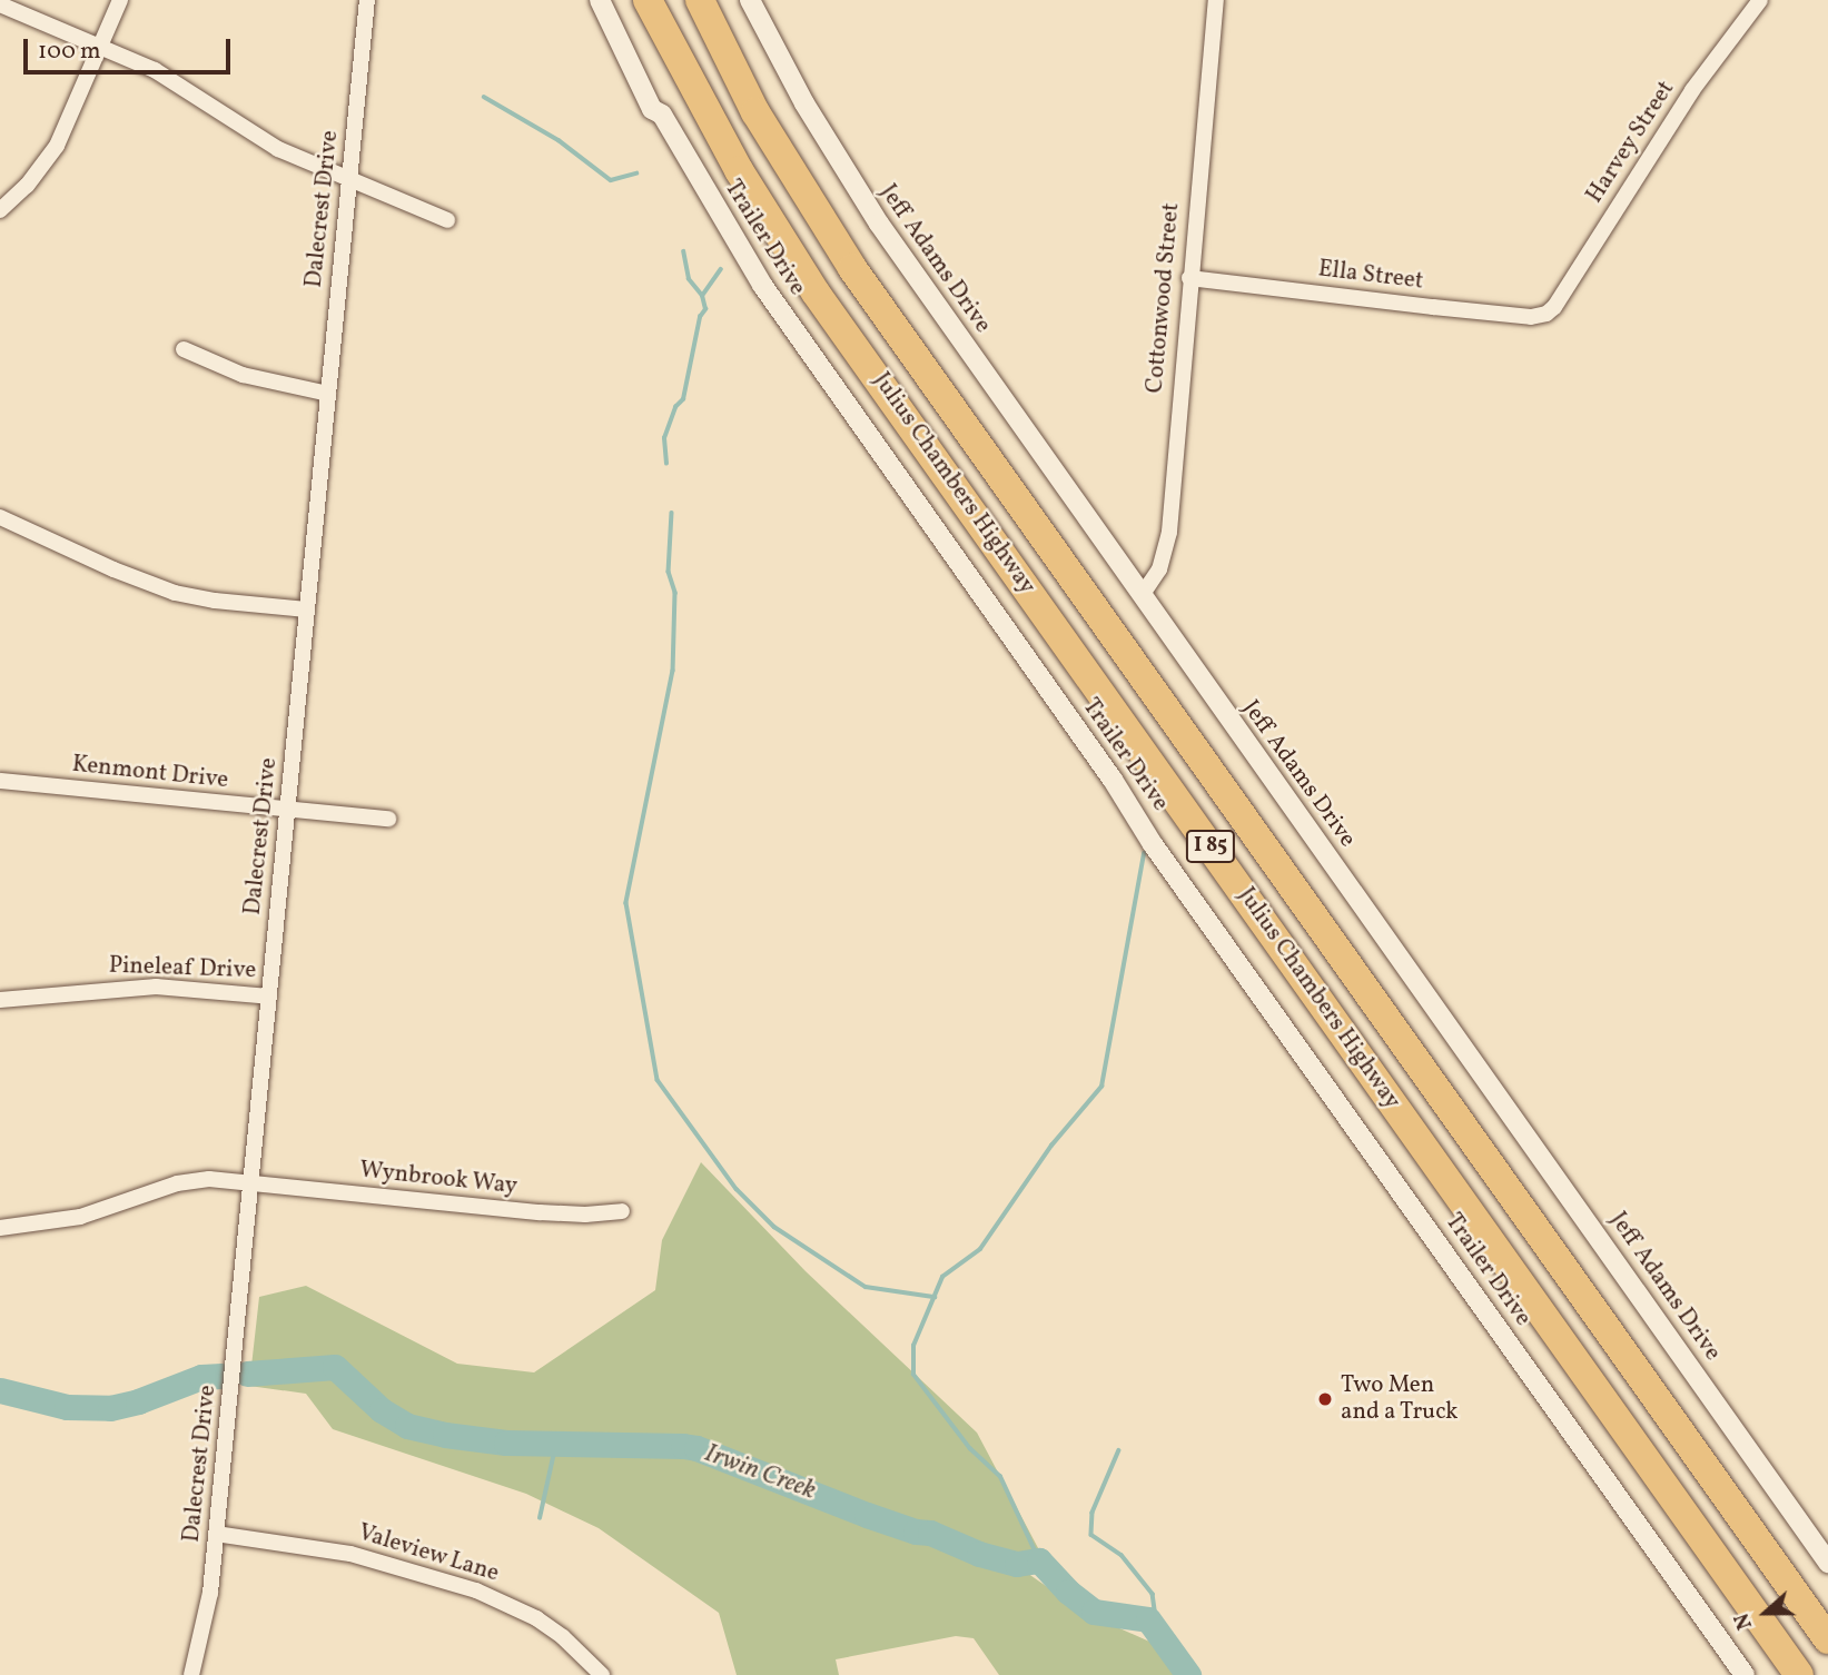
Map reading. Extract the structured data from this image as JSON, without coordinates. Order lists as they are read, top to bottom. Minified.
{"streets":{"highway":["Julius Chambers Highway","I 85"],"street":["Harvey Street","Dalecrest Drive","Trailer Drive","Jeff Adams Drive","Ella Street","Cottonwood Street","Kenmont Drive","Pineleaf Drive","Wynbrook Way","Valeview Lane"]},"crossings":[["Harvey Street","Ella Street"],["Dalecrest Drive","Kenmont Drive"],["Dalecrest Drive","Pineleaf Drive"],["Dalecrest Drive","Wynbrook Way"],["Dalecrest Drive","Valeview Lane"],["Jeff Adams Drive","Cottonwood Street"],["Ella Street","Cottonwood Street"]],"water":["Irwin Creek"],"places":["Two Men and a Truck"],"scale_bar":"100 m","north":"left"}
